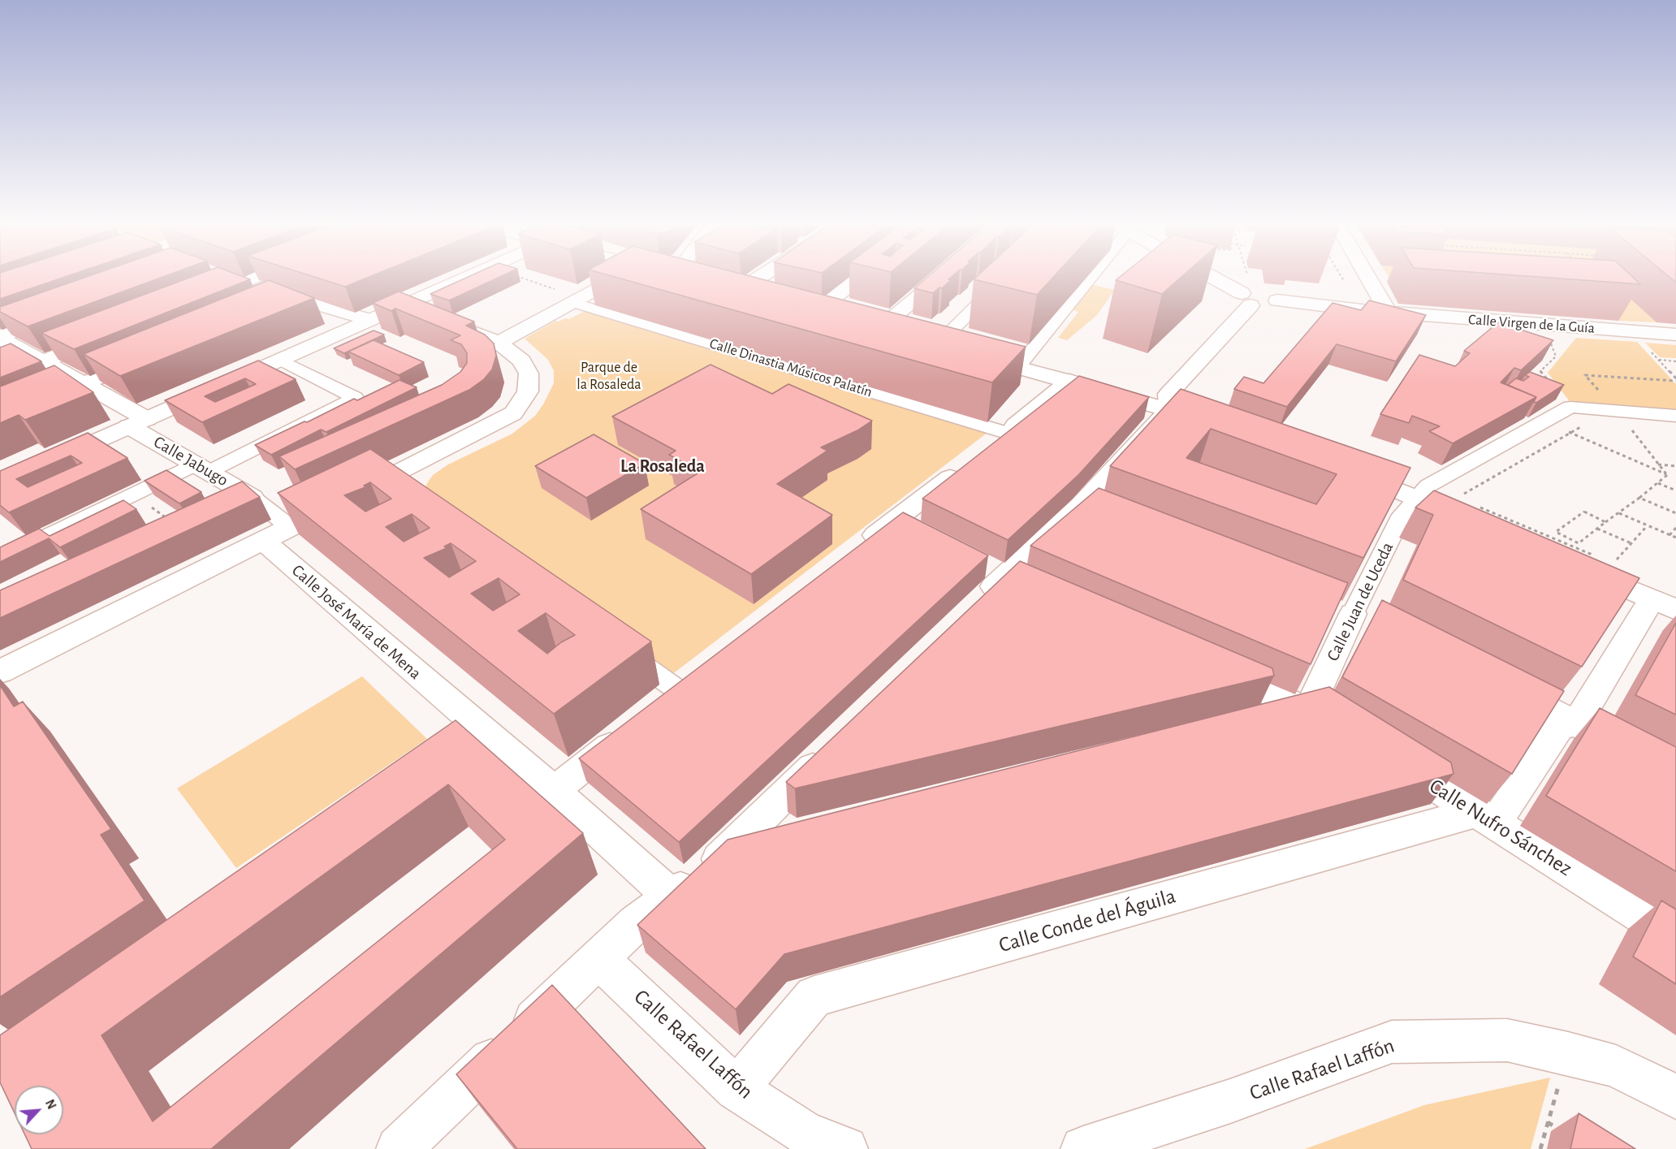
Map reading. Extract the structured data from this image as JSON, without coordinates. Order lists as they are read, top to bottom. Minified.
{"streets":{"street":["Calle Virgen de la Guía","Calle Dinastia Músicos Palatín","Calle Jabugo","Calle Juan de Uceda","Calle José María de Mena","Calle Nufro Sánchez","Calle Conde del Águila","Calle Rafael Laffón"]},"crossings":[["Calle Nufro Sánchez","Calle Conde del Águila"],["Calle Conde del Águila","Calle Rafael Laffón"]],"districts":["La Rosaleda"],"parks":["Parque de la Rosaleda"],"north":"top right"}
